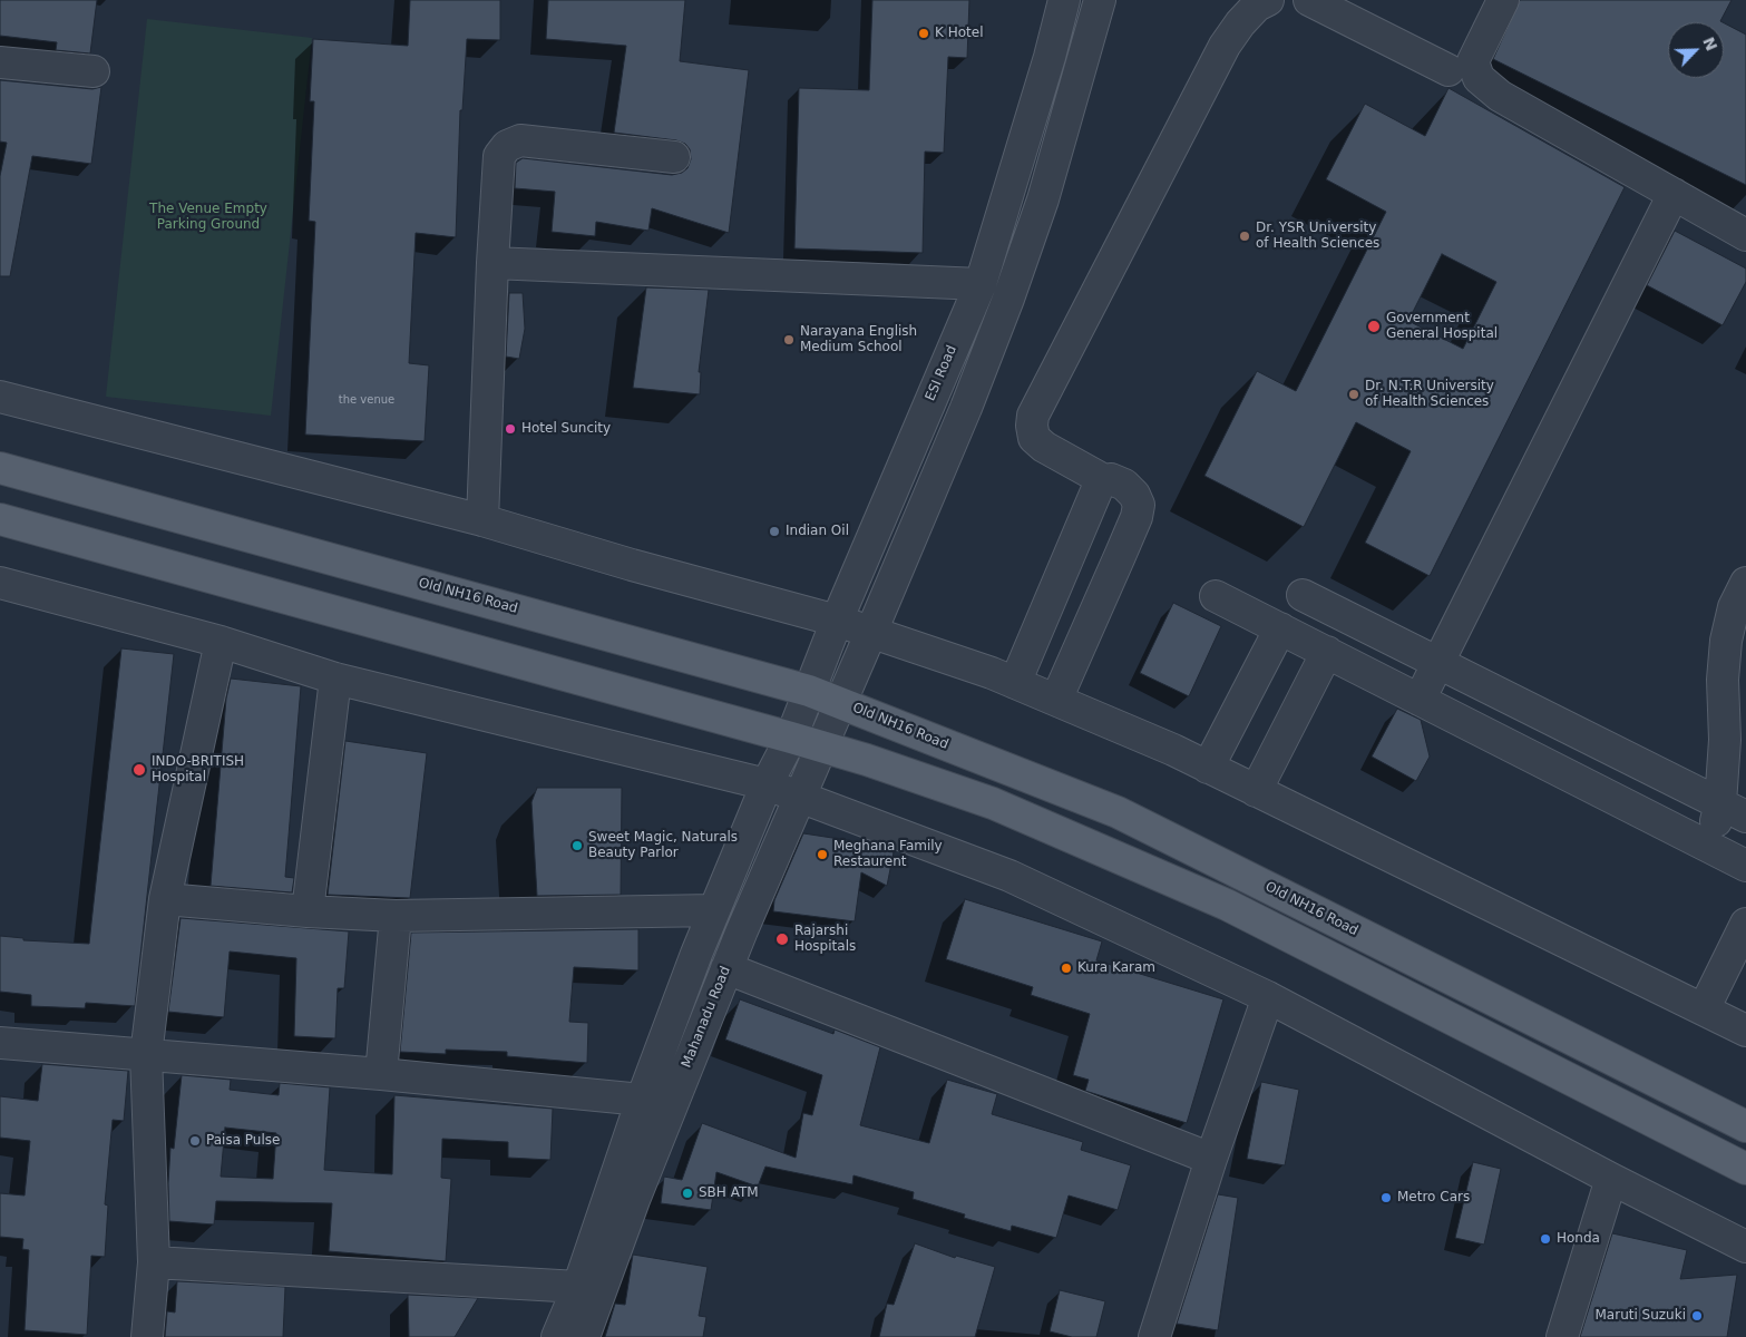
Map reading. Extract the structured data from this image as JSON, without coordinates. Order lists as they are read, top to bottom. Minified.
{"streets":{"main road":["Old NH16 Road"],"street":["ESI Road","Mahanadu Road"]},"crossings":[["ESI Road","Old NH16 Road"],["Old NH16 Road","Mahanadu Road"]],"parks":["The Venue Empty Parking Ground"],"places":["K Hotel","Dr. YSR University of Health Sciences","Government General Hospital","Narayana English Medium School","Dr. N.T.R University of Health Sciences","Hotel Suncity","Indian Oil","INDO-BRITISH Hospital","Sweet Magic, Naturals Beauty Parlor","Meghana Family Restaurent","Rajarshi Hospitals","Kura Karam","Paisa Pulse","SBH ATM","Metro Cars","Honda","Maruti Suzuki"],"house_numbers":["the venue"],"north":"top right"}
